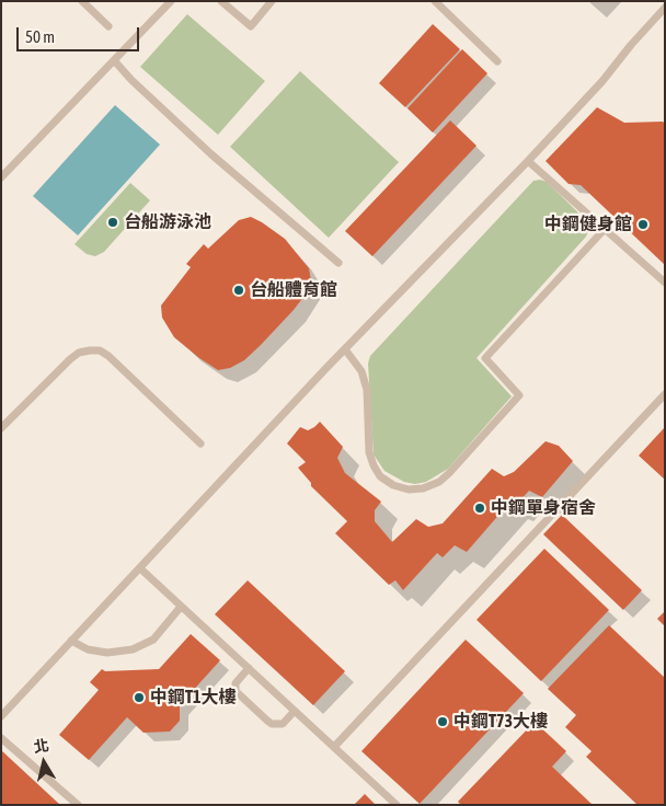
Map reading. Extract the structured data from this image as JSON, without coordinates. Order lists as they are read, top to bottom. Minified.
{"places":["台船游泳池","中鋼健身館","台船體育館","中鋼單身宿舍","中鋼T1大樓","中鋼T73大樓"],"scale_bar":"50 m","north":"top"}
